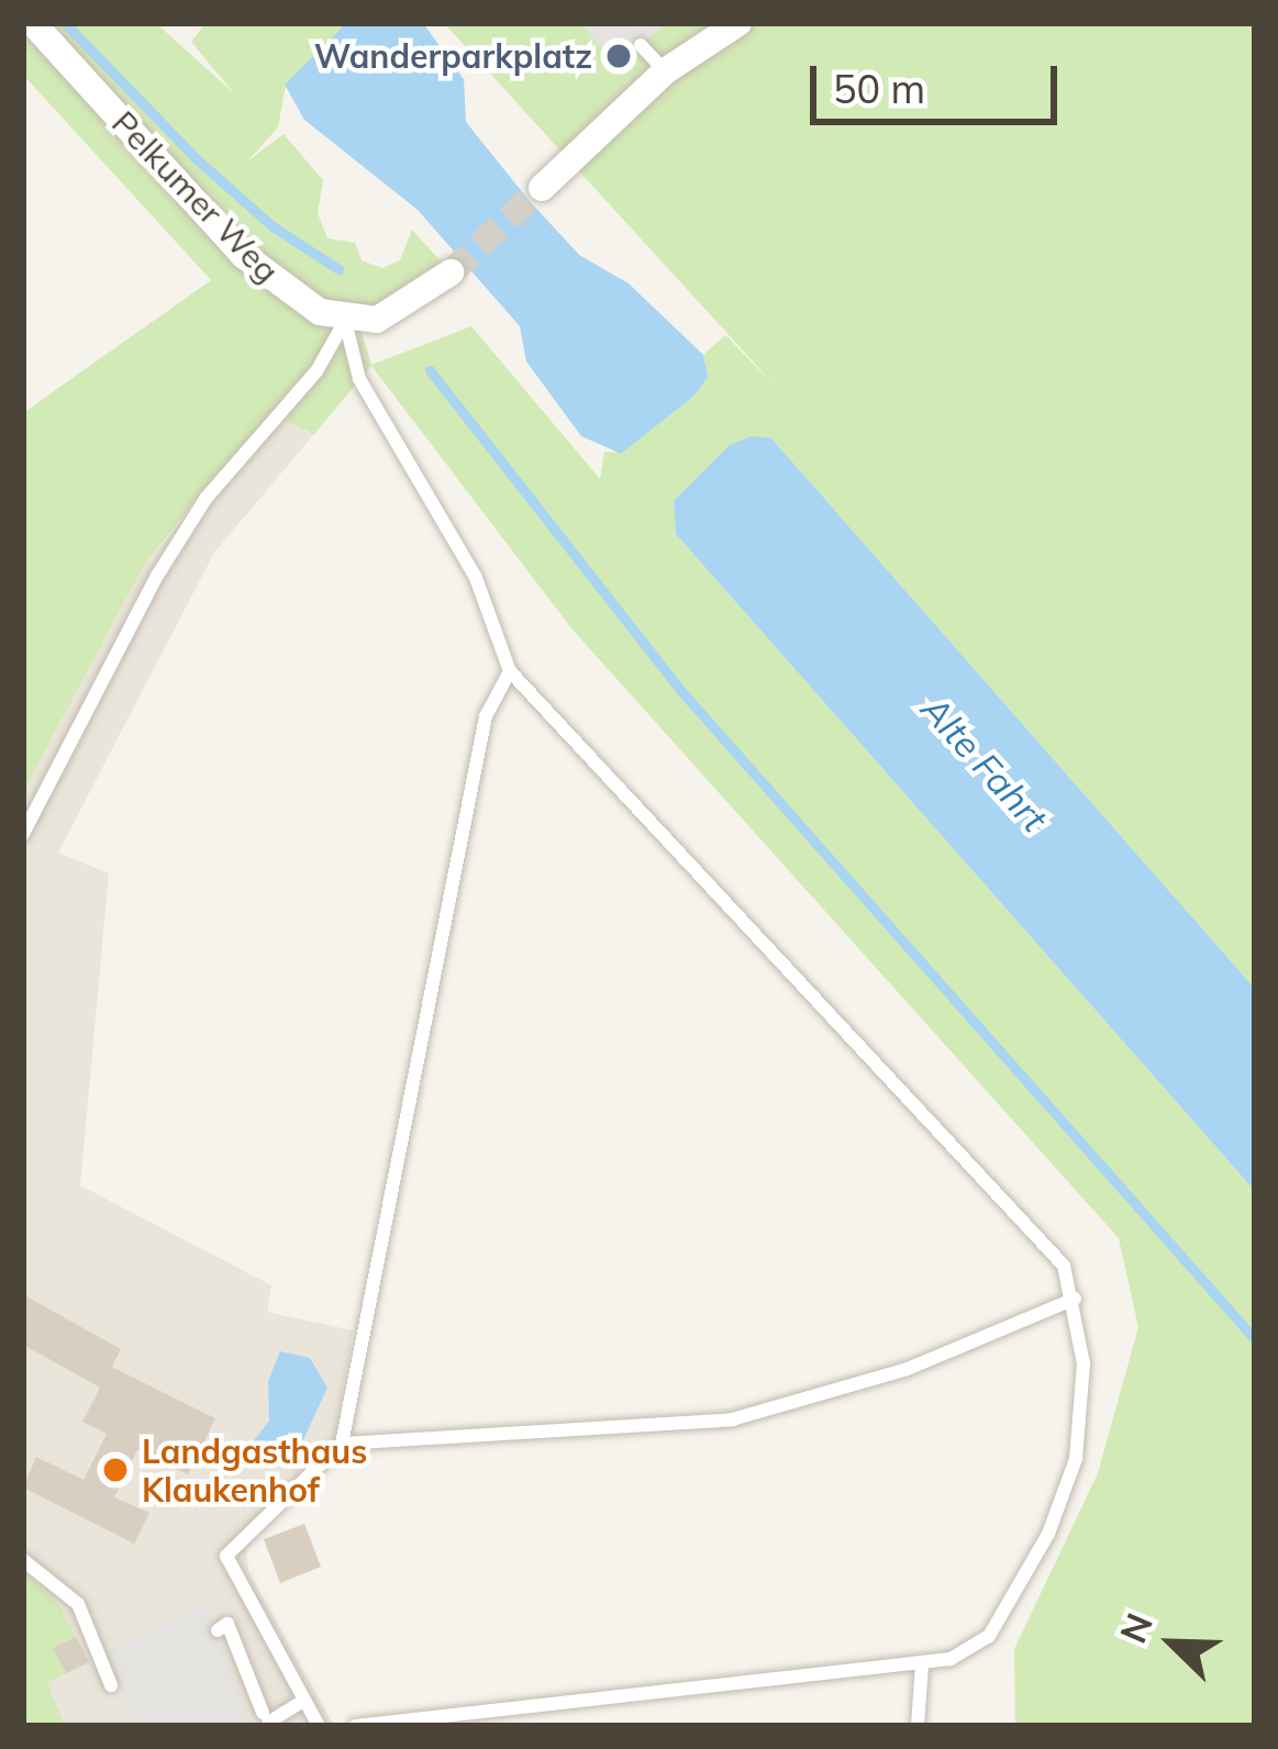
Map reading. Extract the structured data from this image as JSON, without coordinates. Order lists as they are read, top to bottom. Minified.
{"streets":{"street":["Pelkumer Weg"]},"water":["Alte Fahrt"],"places":["Wanderparkplatz","Landgasthaus Klaukenhof"],"scale_bar":"50 m","north":"top left"}
